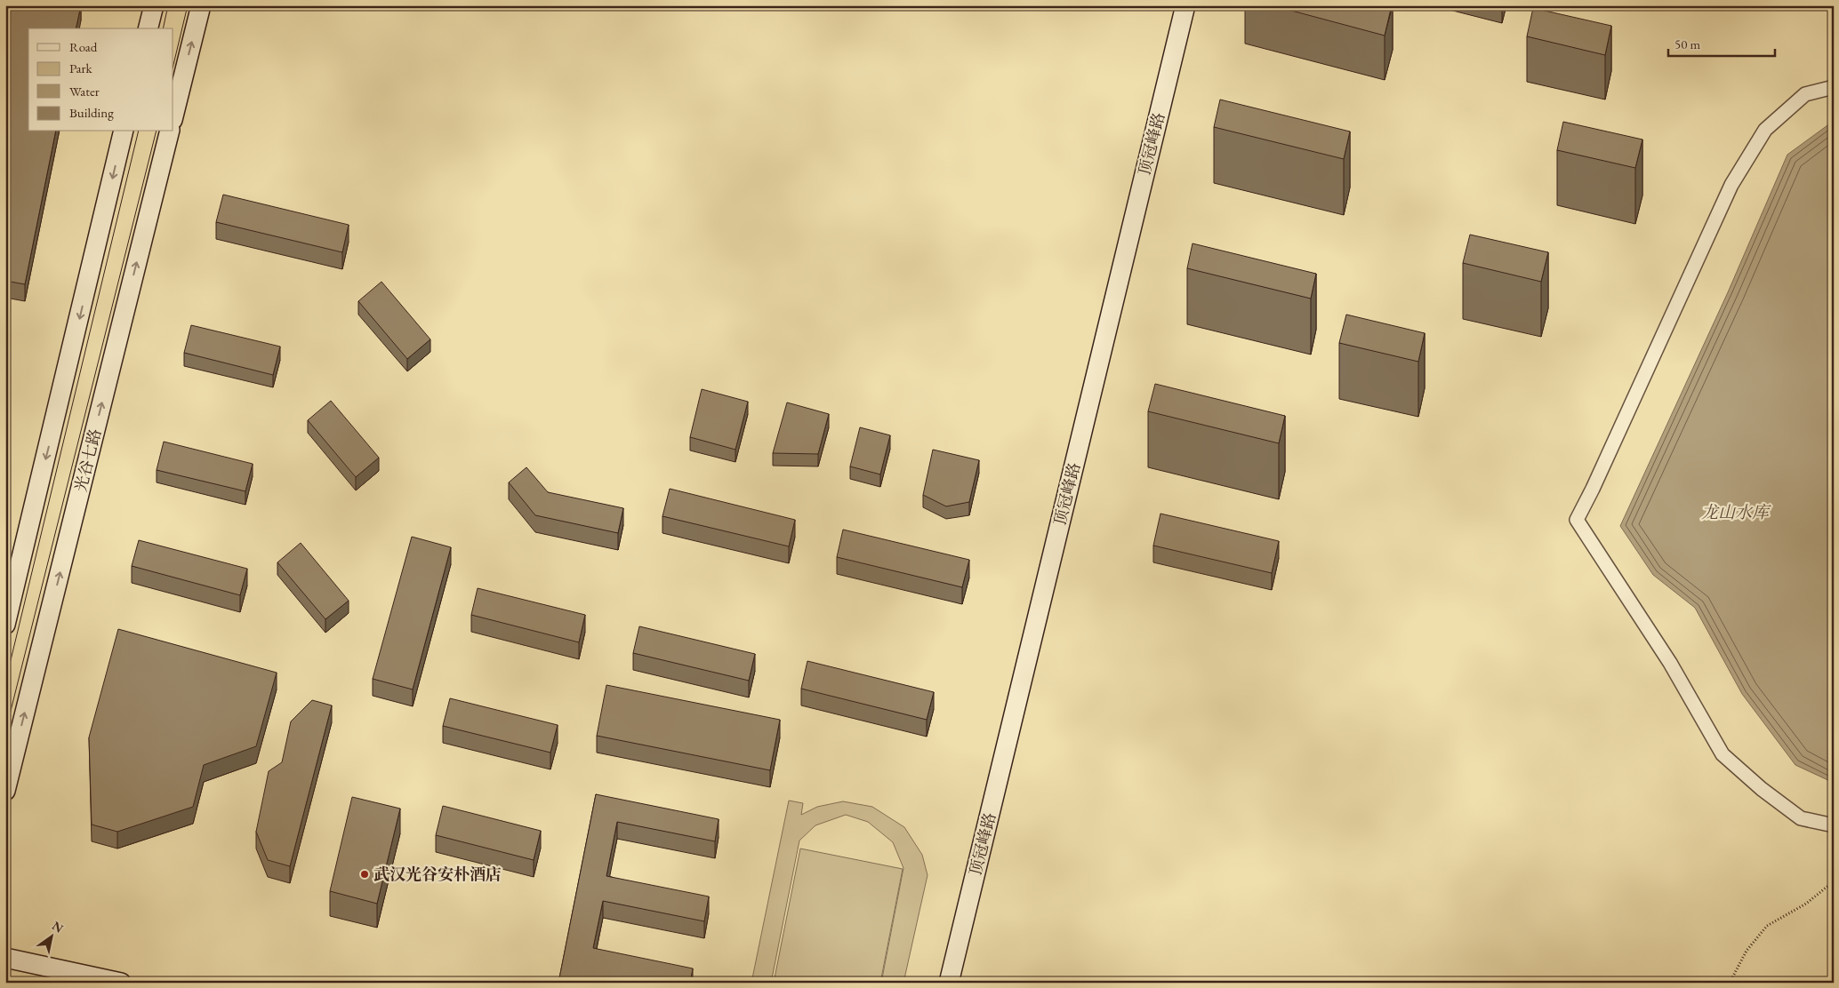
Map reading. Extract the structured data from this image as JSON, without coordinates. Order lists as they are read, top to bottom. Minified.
{"streets":{"street":["顶冠峰路","光谷七路"]},"water":["龙山水库"],"places":["武汉光谷安朴酒店"],"legend":["Road","Park","Water","Building"],"scale_bar":"50 m","north":"top right"}
